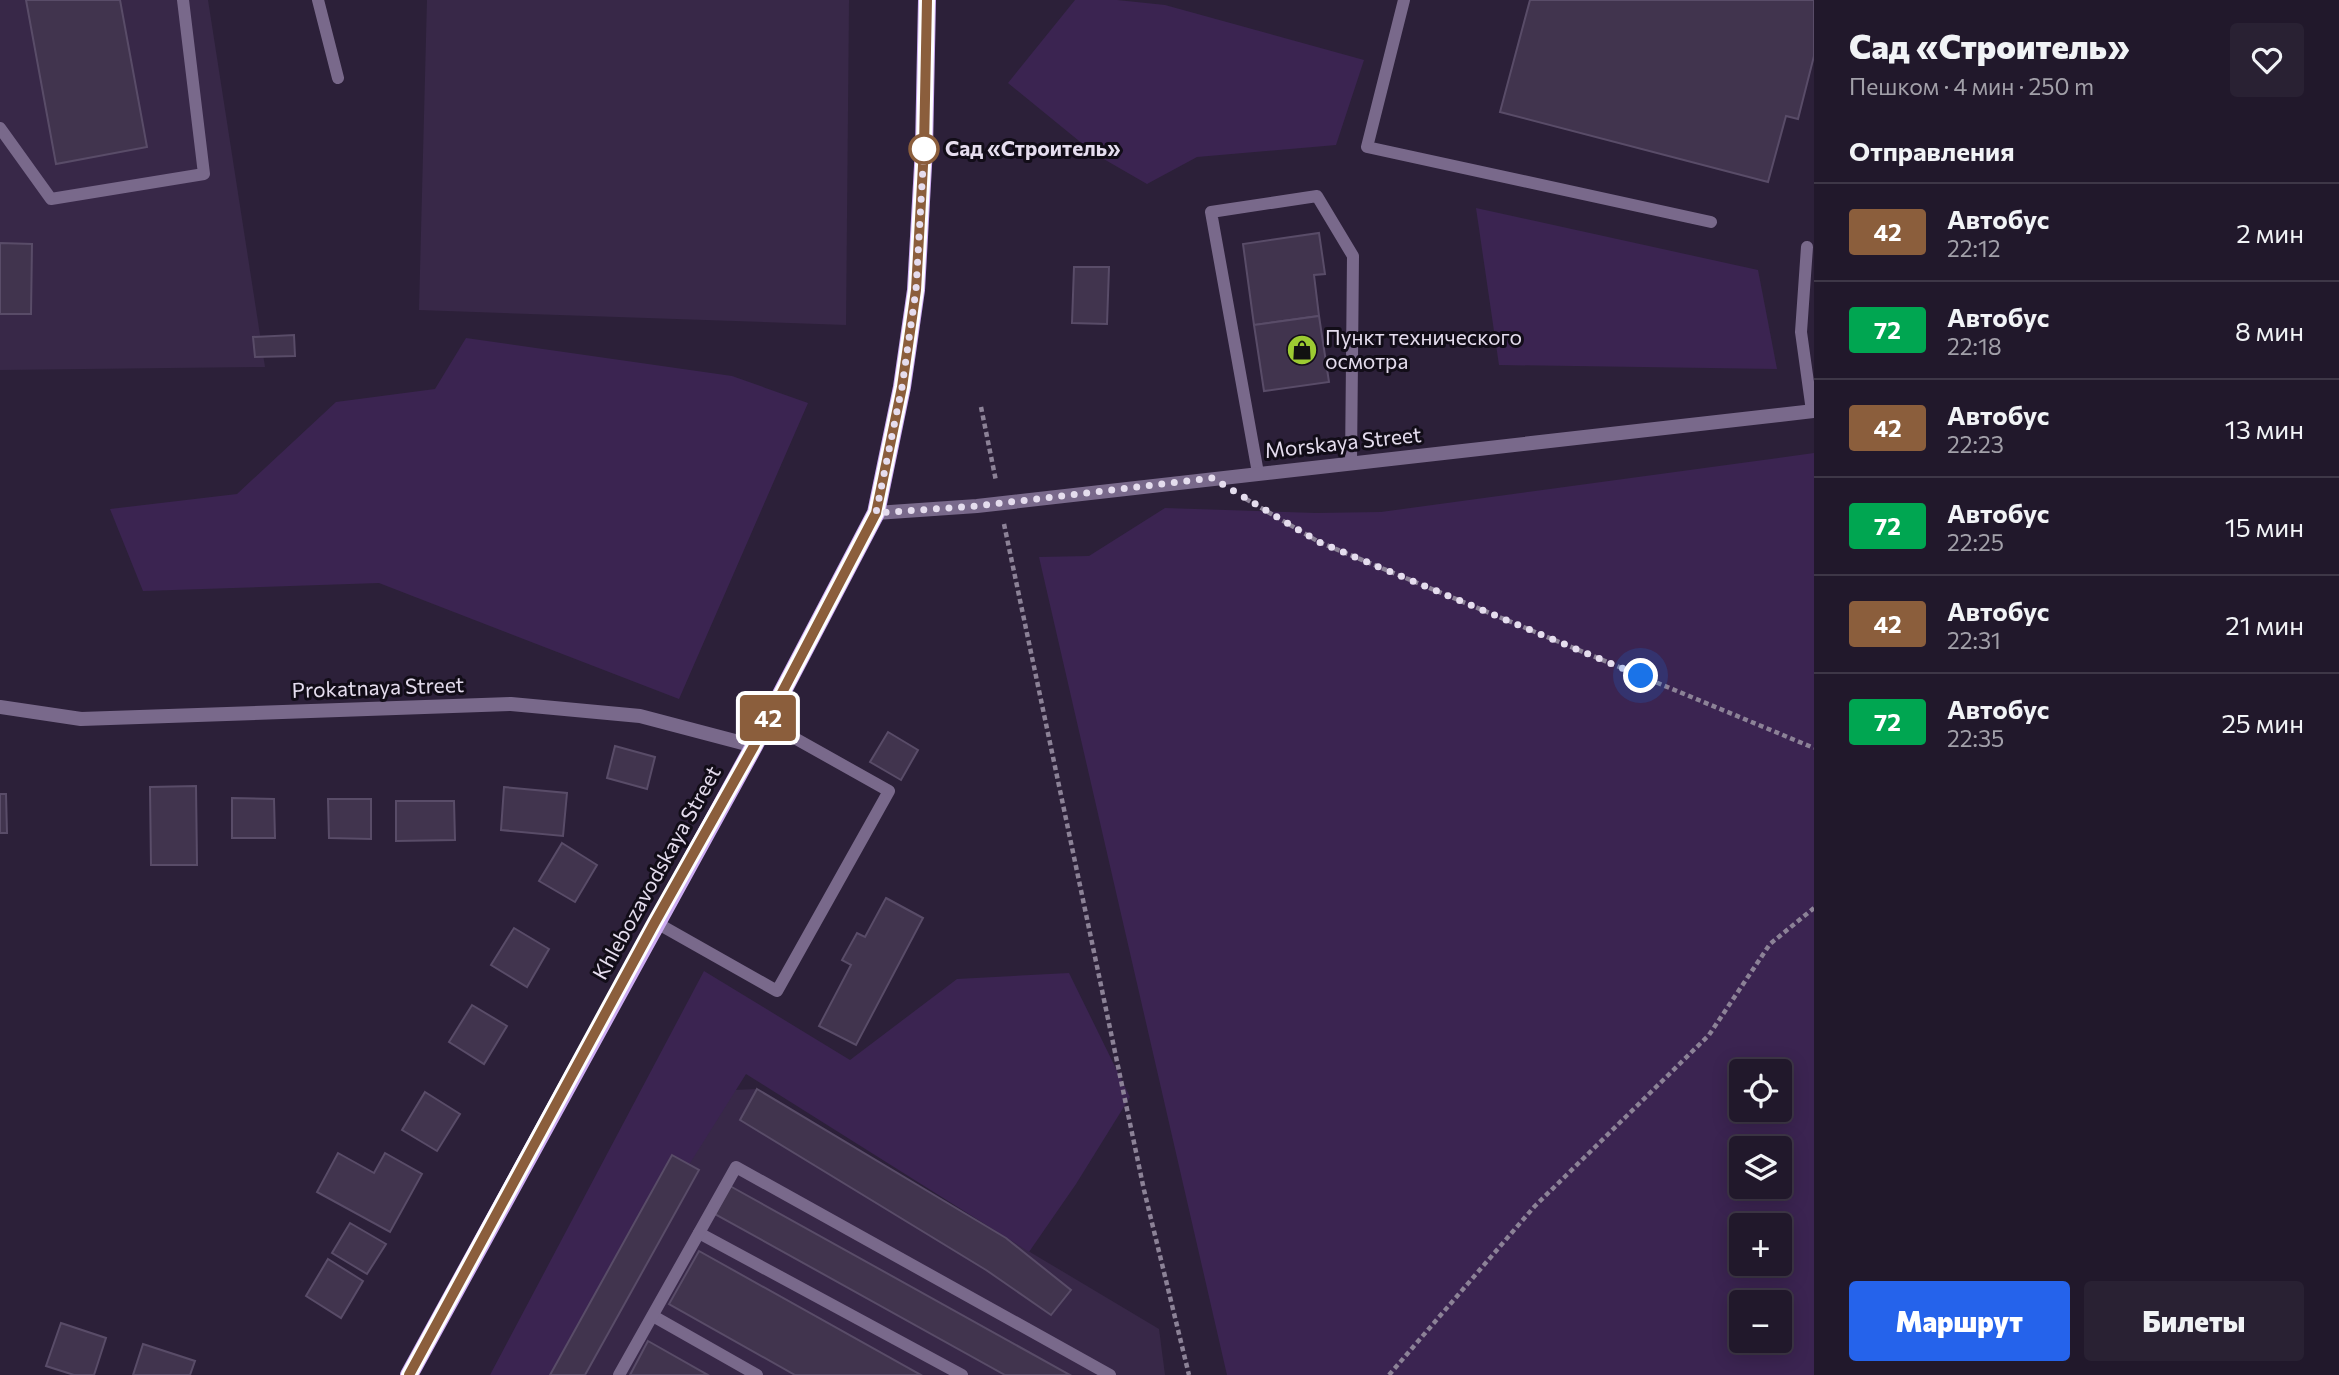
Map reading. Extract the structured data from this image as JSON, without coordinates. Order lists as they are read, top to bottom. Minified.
{"streets":{"main road":["Khlebozavodskaya Street"],"street":["Morskaya Street","Prokatnaya Street"]},"crossings":[["Morskaya Street","Khlebozavodskaya Street"],["Prokatnaya Street","Khlebozavodskaya Street"]],"places":{"other":["Сад «Строитель»"],"shop":["Пункт технического осмотра"]},"lines":["bus line 42"],"page":{"on_map":"42","heading":[["Сад «Строитель»","Пешком · 4 мин · 250 m"],"Отправления"],"list":[{"mark":"42","name":"Автобус","note":"22:12","value":"2 мин"},{"mark":"72","name":"Автобус","note":"22:18","value":"8 мин"},{"mark":"42","name":"Автобус","note":"22:23","value":"13 мин"},{"mark":"72","name":"Автобус","note":"22:25","value":"15 мин"},{"mark":"42","name":"Автобус","note":"22:31","value":"21 мин"},{"mark":"72","name":"Автобус","note":"22:35","value":"25 мин"}],"map_buttons":["+","−"],"buttons":["Маршрут","Билеты"]}}
